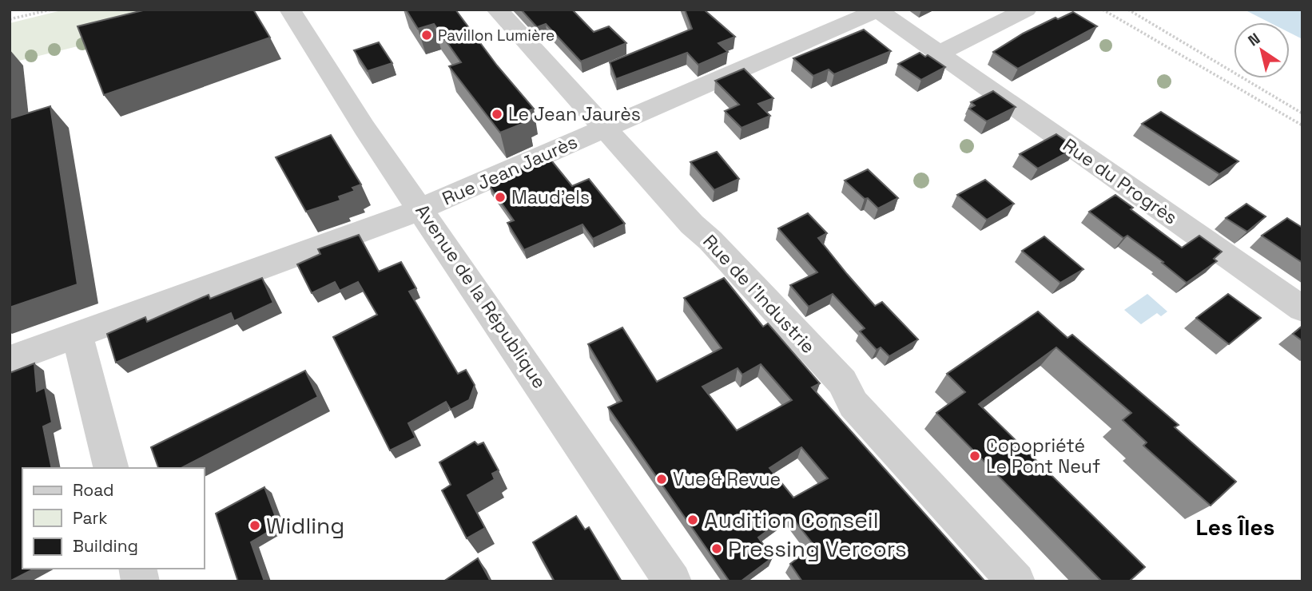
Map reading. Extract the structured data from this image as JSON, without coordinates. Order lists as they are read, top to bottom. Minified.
{"streets":{"street":["Rue Jean Jaurès","Rue du Progrès","Rue de l'Industrie","Avenue de la République"]},"crossings":[["Rue Jean Jaurès","Rue du Progrès"],["Rue Jean Jaurès","Rue de l'Industrie"],["Rue Jean Jaurès","Avenue de la République"]],"districts":["Les Îles"],"places":["Pavillon Lumière","Le Jean Jaurès","Maud'els","Copopriété Le Pont Neuf","Vue & Revue","Audition Conseil","Widling","Pressing Vercors"],"legend":["Road","Park","Building"],"north":"top left"}
